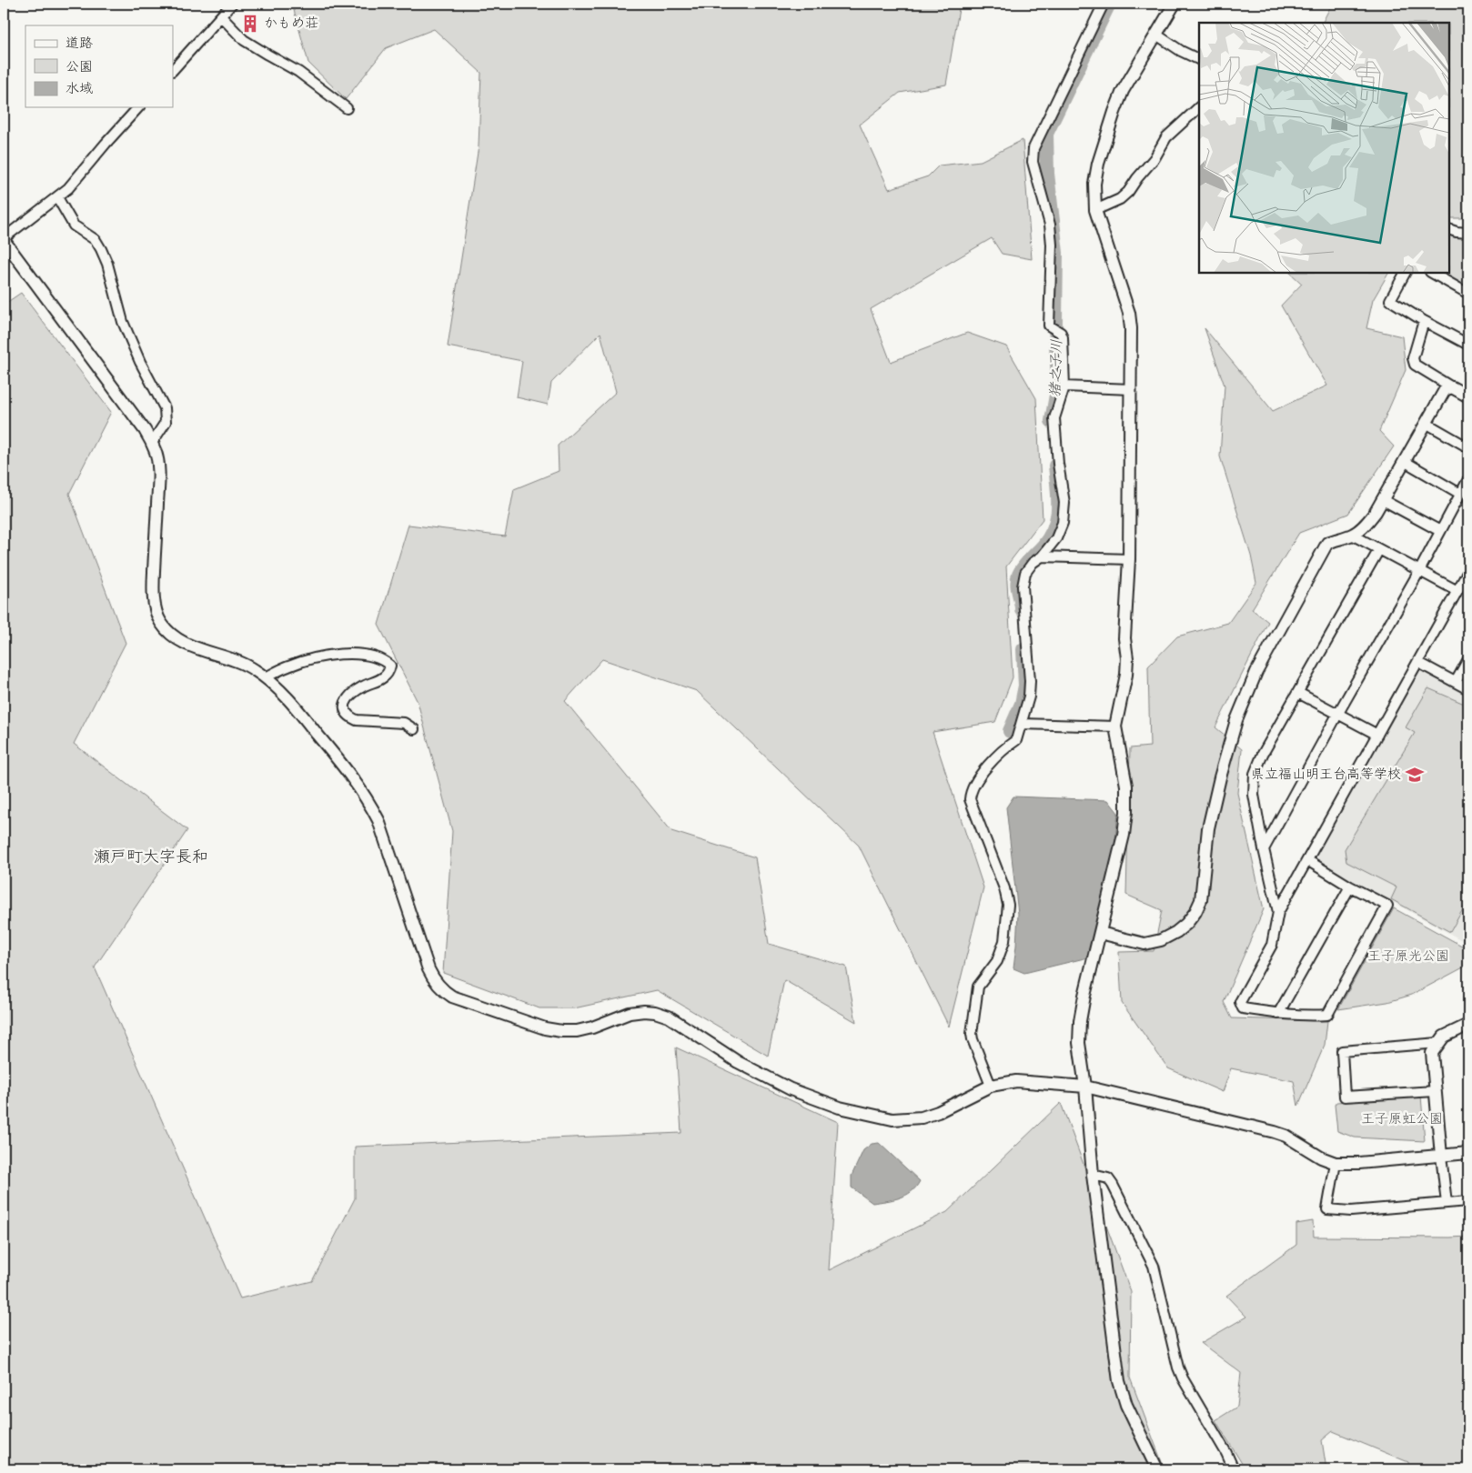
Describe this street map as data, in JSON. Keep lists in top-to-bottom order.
{
  "districts": ["瀬戸町大字長和"],
  "water": ["猪之子川"],
  "parks": ["王子原光公園", "王子原虹公園"],
  "places": {
    "building": ["かもめ荘"],
    "school or university": ["県立福山明王台高等学校"]
  },
  "legend": ["道路", "公園", "水域"]
}
